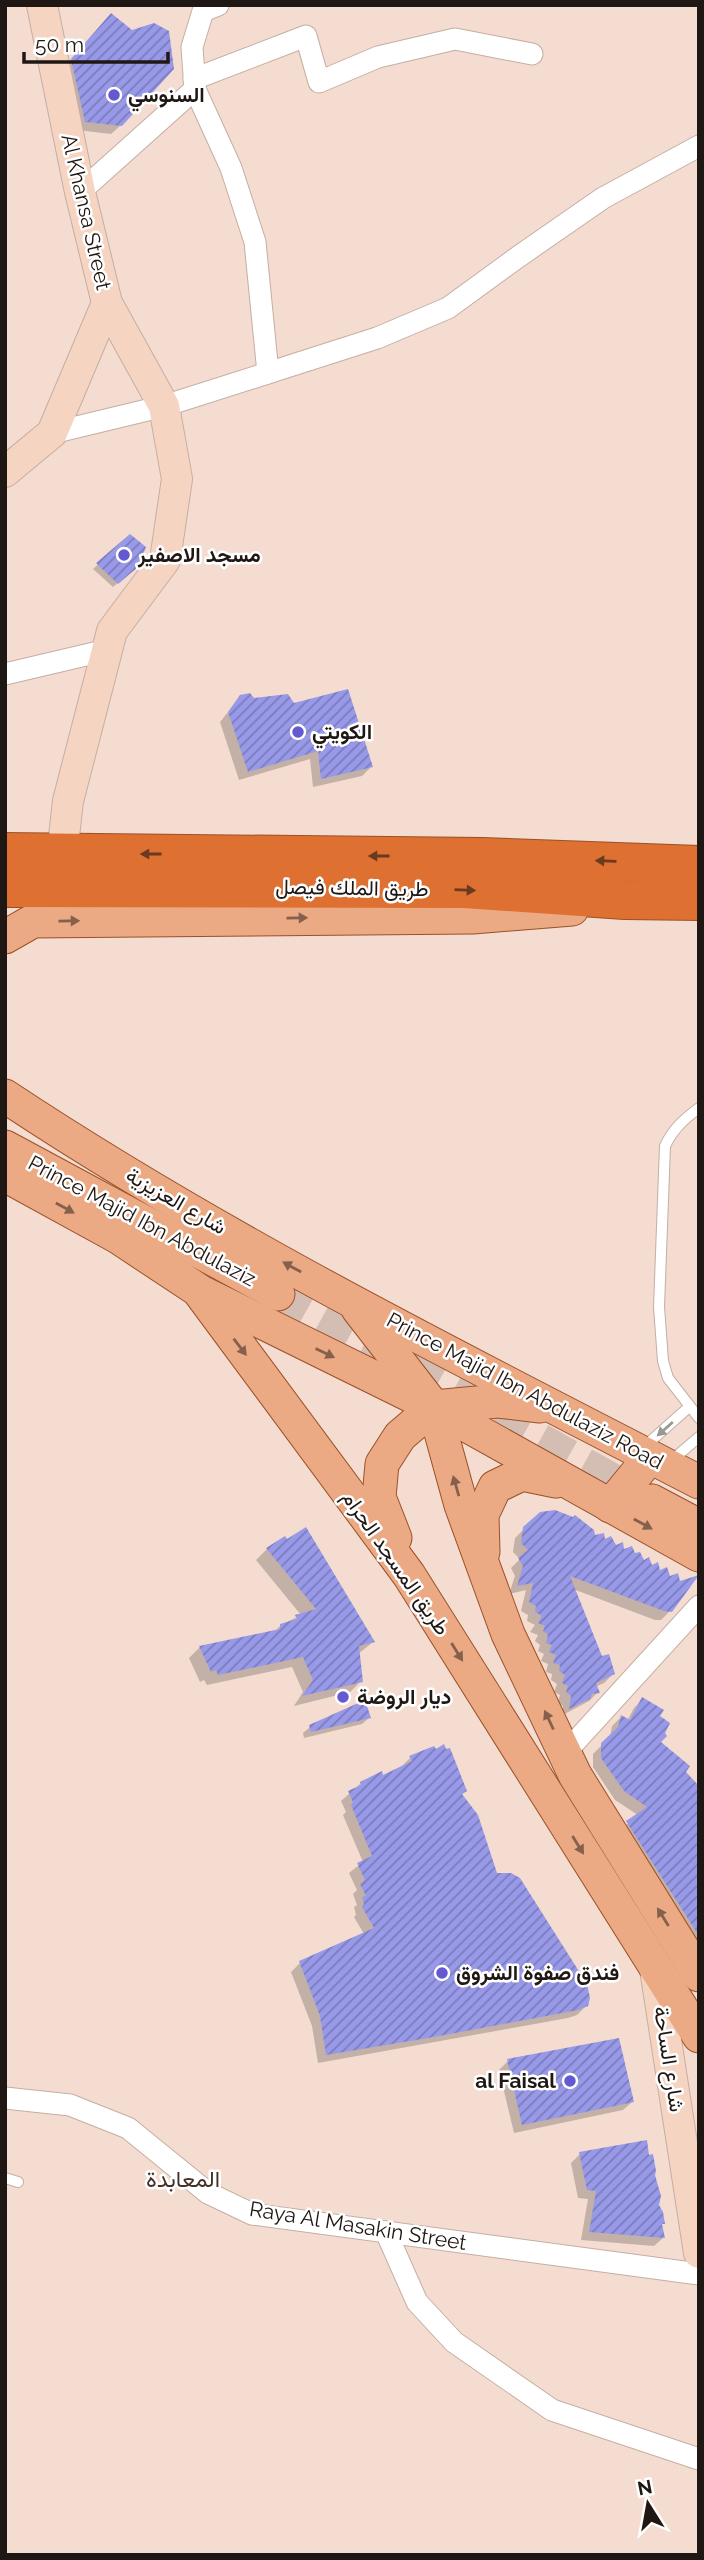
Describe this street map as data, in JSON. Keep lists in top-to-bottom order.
{
  "streets": {
    "highway": ["طريق الملك فيصل"],
    "main road": [
      "شارع العزيزية",
      "Prince Majid Ibn Abdulaziz",
      "Prince Majid Ibn Abdulaziz Road",
      "طريق المسجد الحرام"
    ],
    "street": ["Al Khansa Street", "شارع الساحة", "Raya Al Masakin Street"]
  },
  "crossings": [
    ["شارع العزيزية", "Prince Majid Ibn Abdulaziz Road"],
    ["طريق المسجد الحرام", "شارع الساحة"]
  ],
  "districts": ["المعابدة"],
  "places": [
    "السنوسي",
    "مسجد الاصفير",
    "الكويتي",
    "ديار الروضة",
    "فندق صفوة الشروق",
    "al Faisal"
  ],
  "scale_bar": "50 m",
  "north": "top"
}
